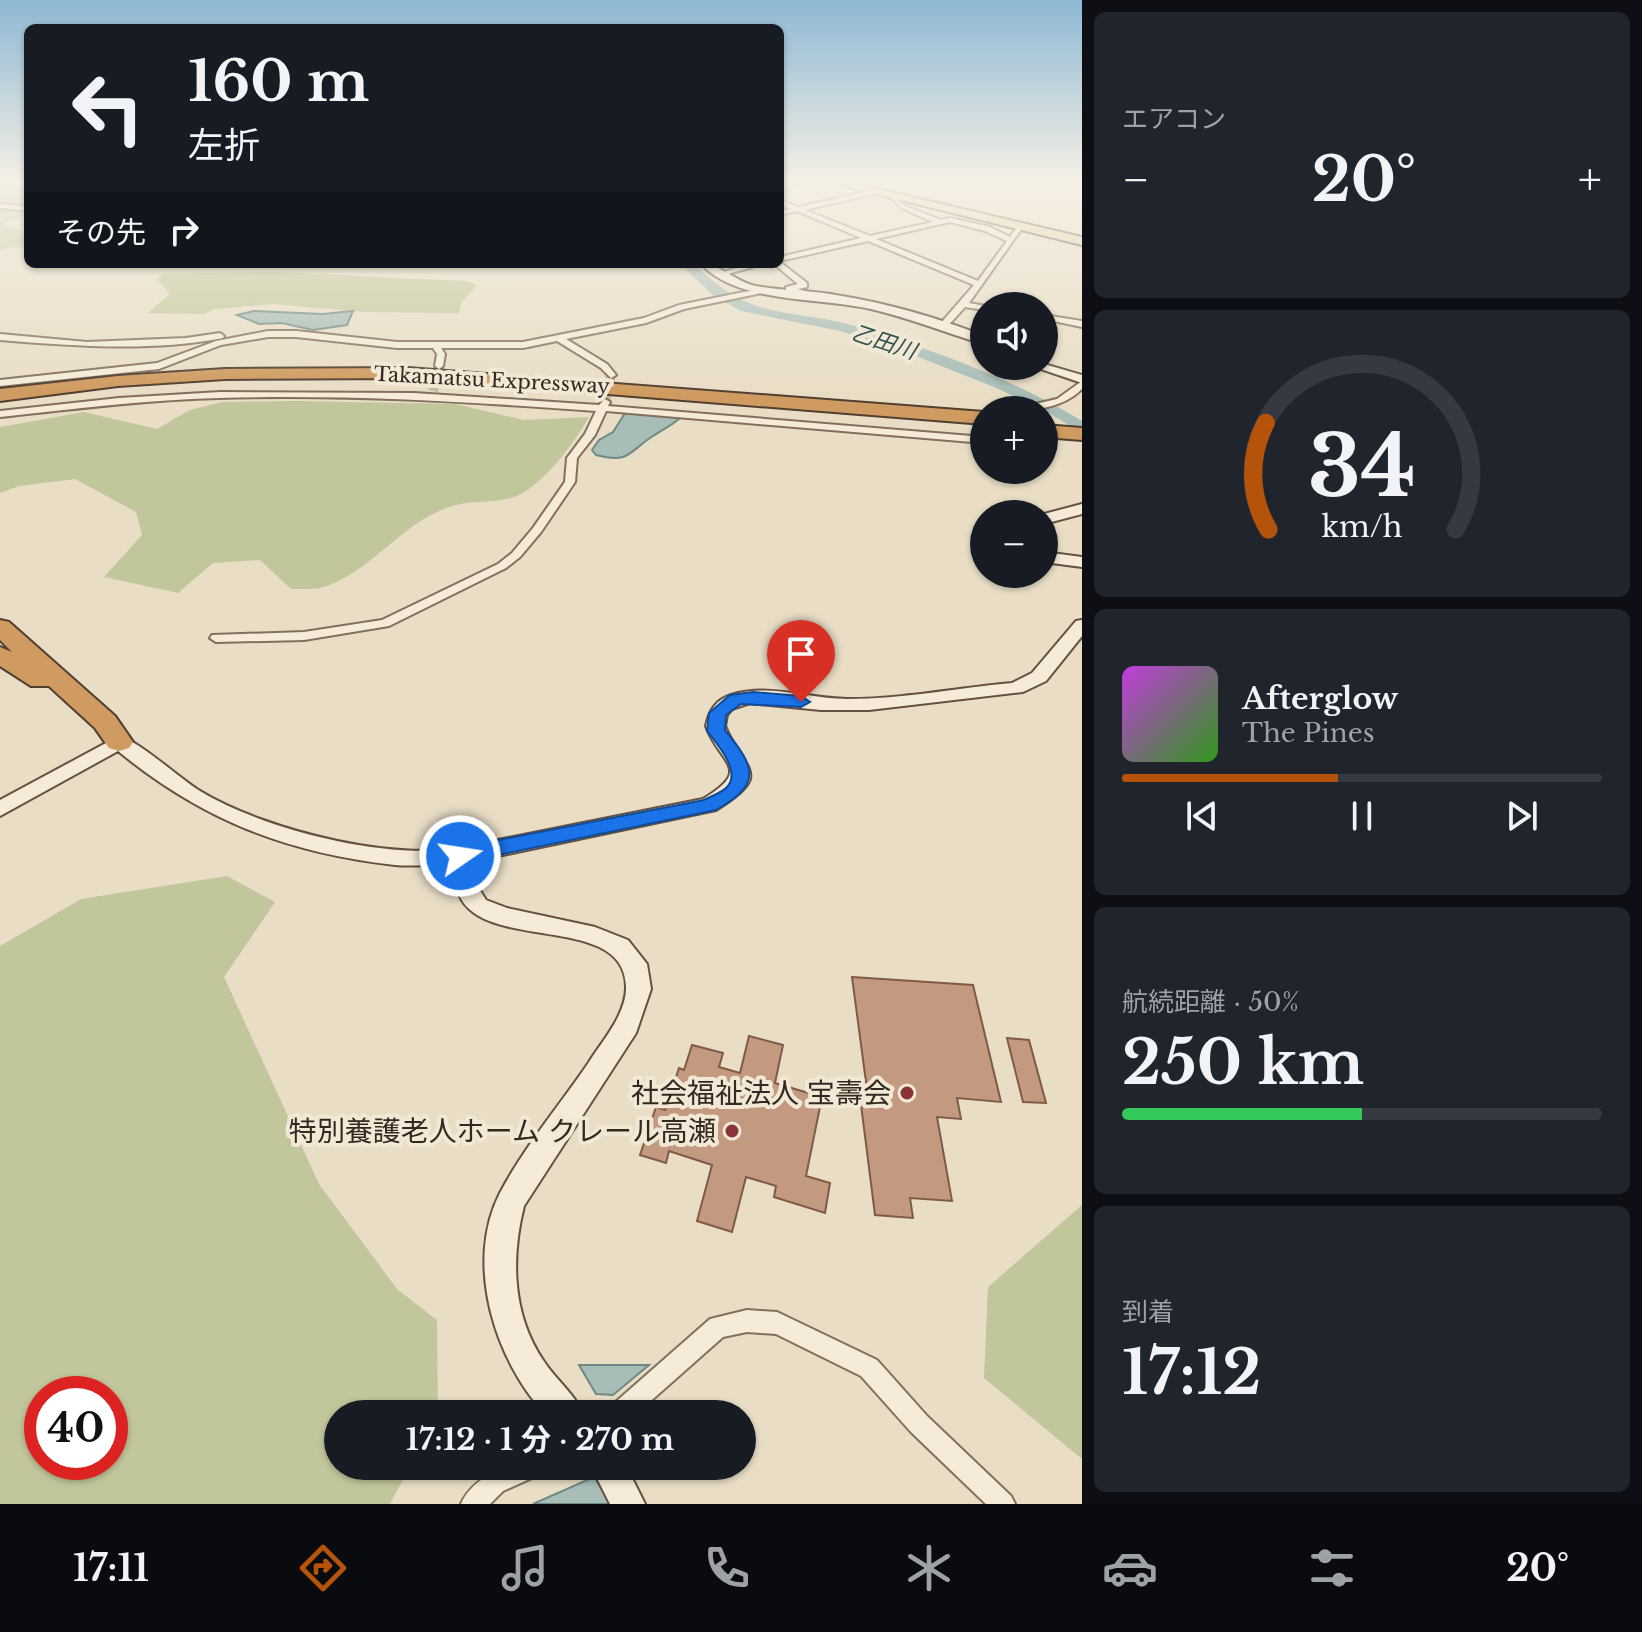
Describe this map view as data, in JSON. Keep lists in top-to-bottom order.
{
  "streets": {
    "highway": ["Takamatsu Expressway"]
  },
  "water": ["乙田川"],
  "places": ["社会福祉法人 宝壽会", "特別養護老人ホーム クレール高瀬"],
  "page": {
    "tile": [
      "エアコン",
      ["航続距離 · 50%", "250 km"],
      ["到着", "17:12"]
    ],
    "turn": ["160 m", "左折"],
    "heat": ["−", "20°", "+"],
    "then": "その先",
    "map_buttons": ["+", "−"],
    "song": ["Afterglow", "The Pines"],
    "limit": "40",
    "trip": "17:12 · 1 分 · 270 m",
    "tabs": ["17:11", "20°"],
    "gauge": ["34", "km/h"]
  }
}
